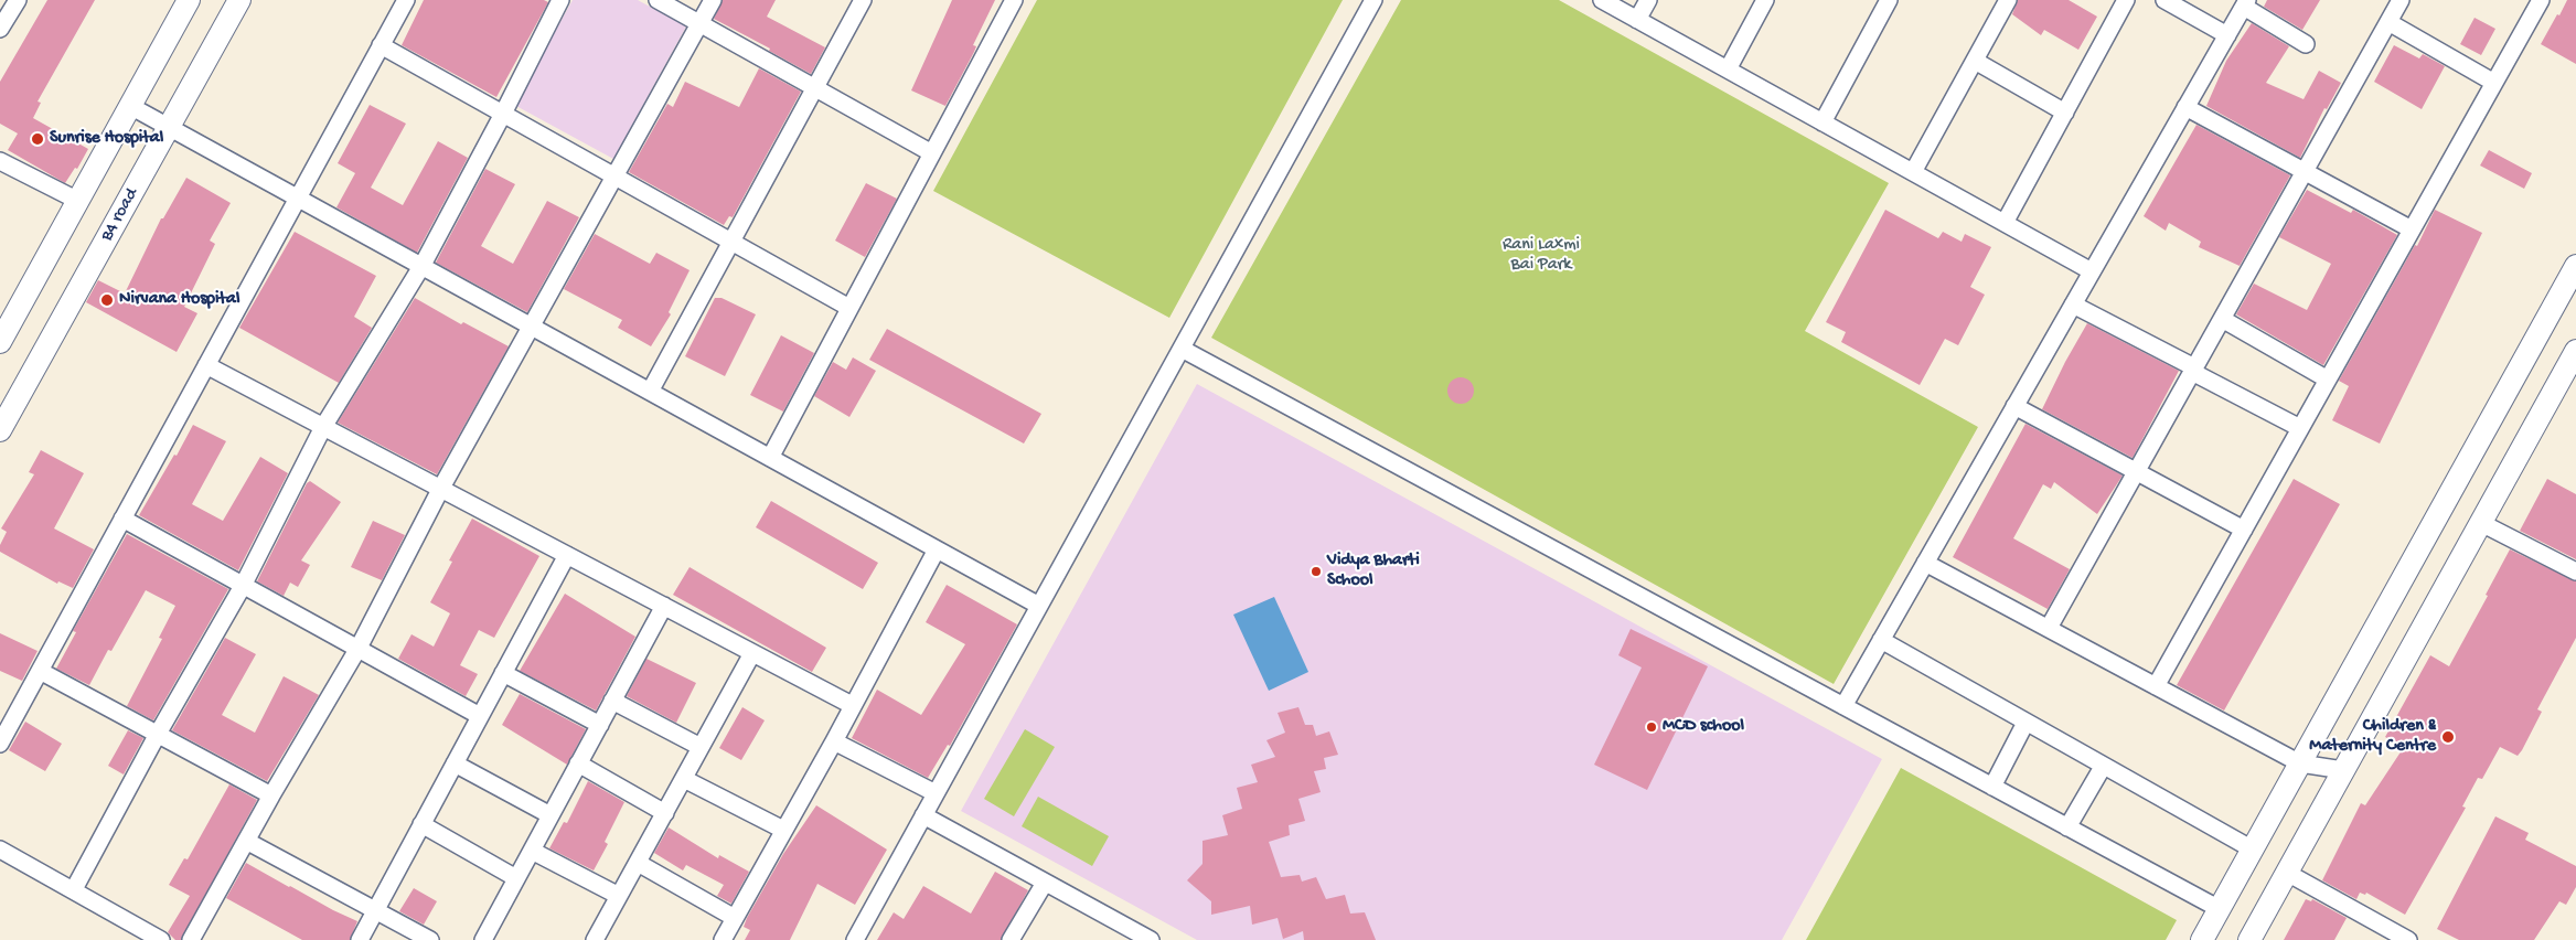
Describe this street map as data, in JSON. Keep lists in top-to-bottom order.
{
  "streets": {
    "street": ["B4 road"]
  },
  "parks": ["Rani Laxmi Bai Park"],
  "places": [
    "Sunrise Hospital",
    "Nirvana Hospital",
    "Vidya Bharti School",
    "MCD school",
    "Children & Maternity Centre"
  ]
}
